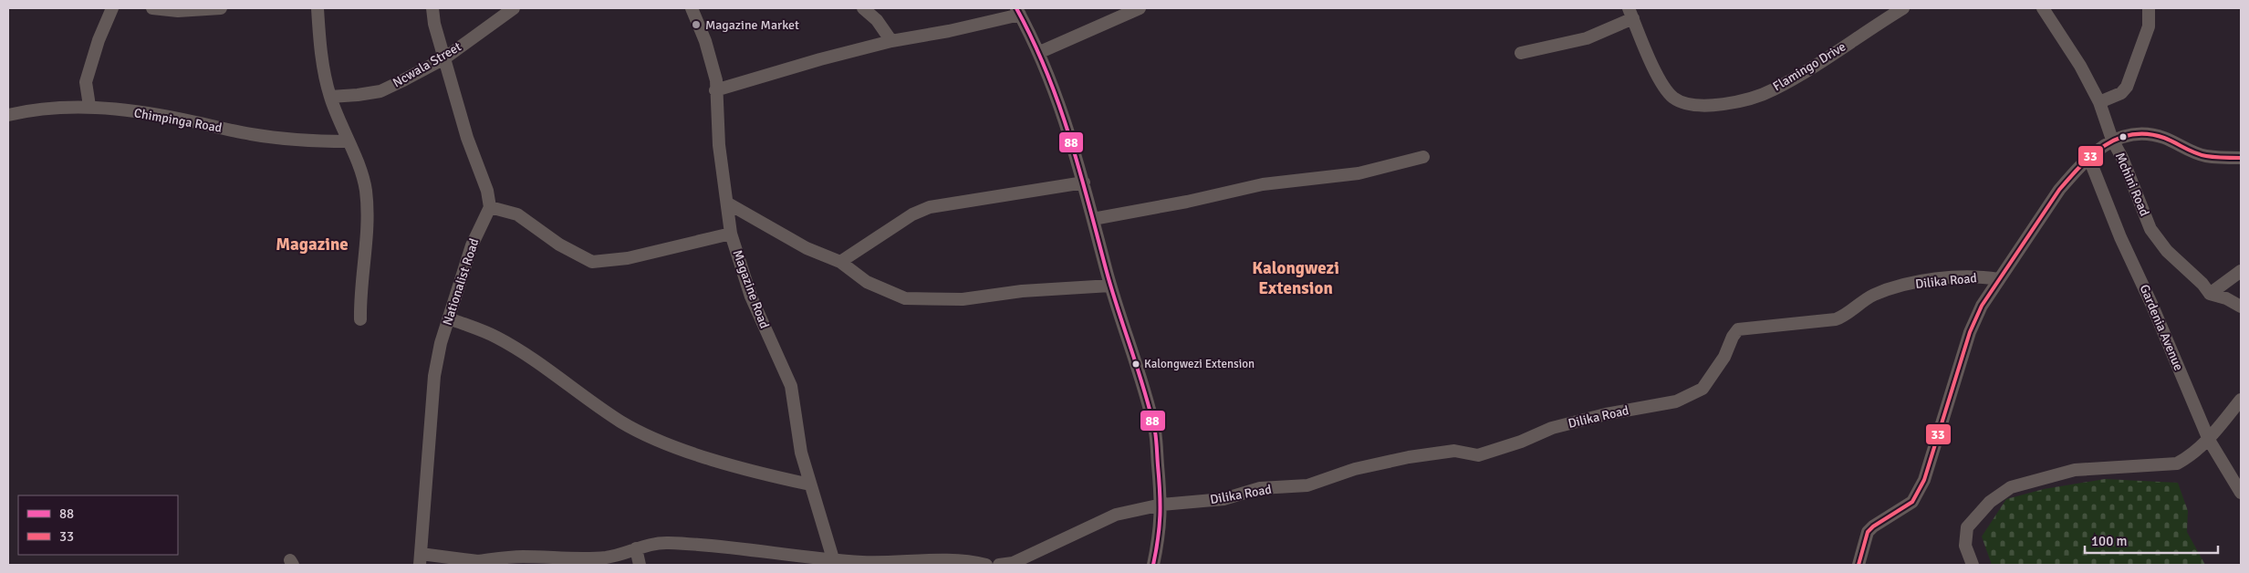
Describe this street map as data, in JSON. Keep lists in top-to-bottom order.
{
  "streets": {
    "street": [
      "Ncwala Street",
      "Flamingo Drive",
      "Chimpinga Road",
      "Mchini Road",
      "Dilika Road",
      "Nationalist Road",
      "Magazine Road",
      "Gardenia Avenue"
    ]
  },
  "districts": ["Magazine", "Kalongwezi Extension"],
  "places": ["Magazine Market", "Kalongwezi Extension"],
  "lines": ["transit line 88", "transit line 33"],
  "legend": ["88", "33"],
  "scale_bar": "100 m"
}
